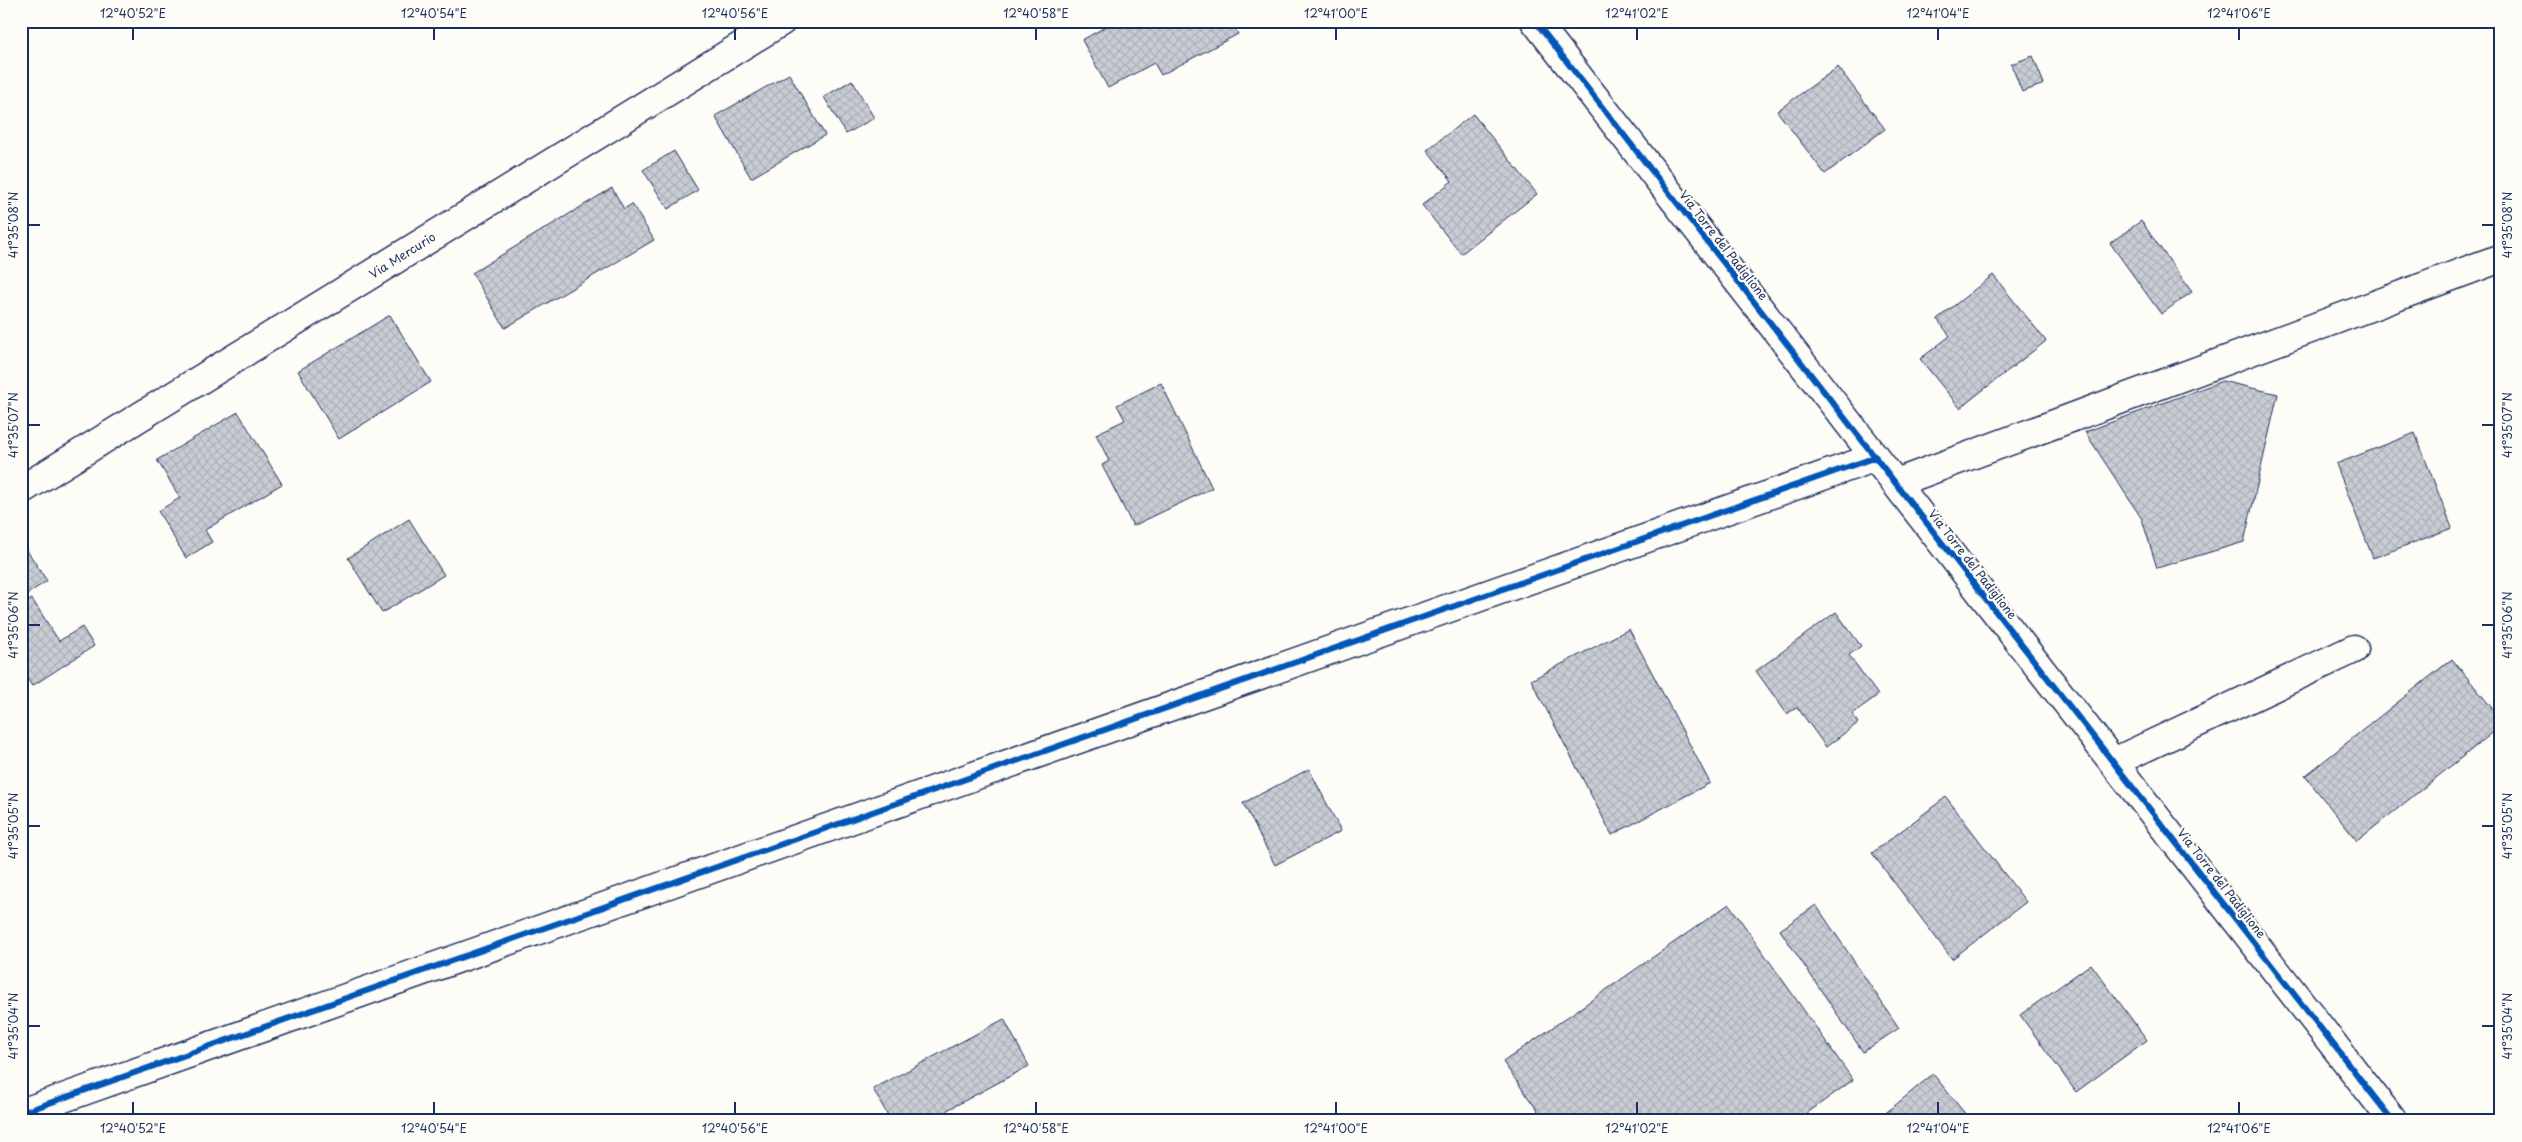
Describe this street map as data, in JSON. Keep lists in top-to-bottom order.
{
  "streets": {
    "street": ["Via Torre del Padiglione", "Via Mercurio"]
  },
  "coordinates": [
    "12°40'52\"E",
    "12°40'54\"E",
    "12°40'56\"E",
    "12°40'58\"E",
    "12°41'00\"E",
    "12°41'02\"E",
    "12°41'04\"E",
    "12°41'06\"E",
    "41°35'08\"N",
    "41°35'07\"N",
    "41°35'06\"N",
    "41°35'05\"N",
    "41°35'04\"N"
  ]
}
